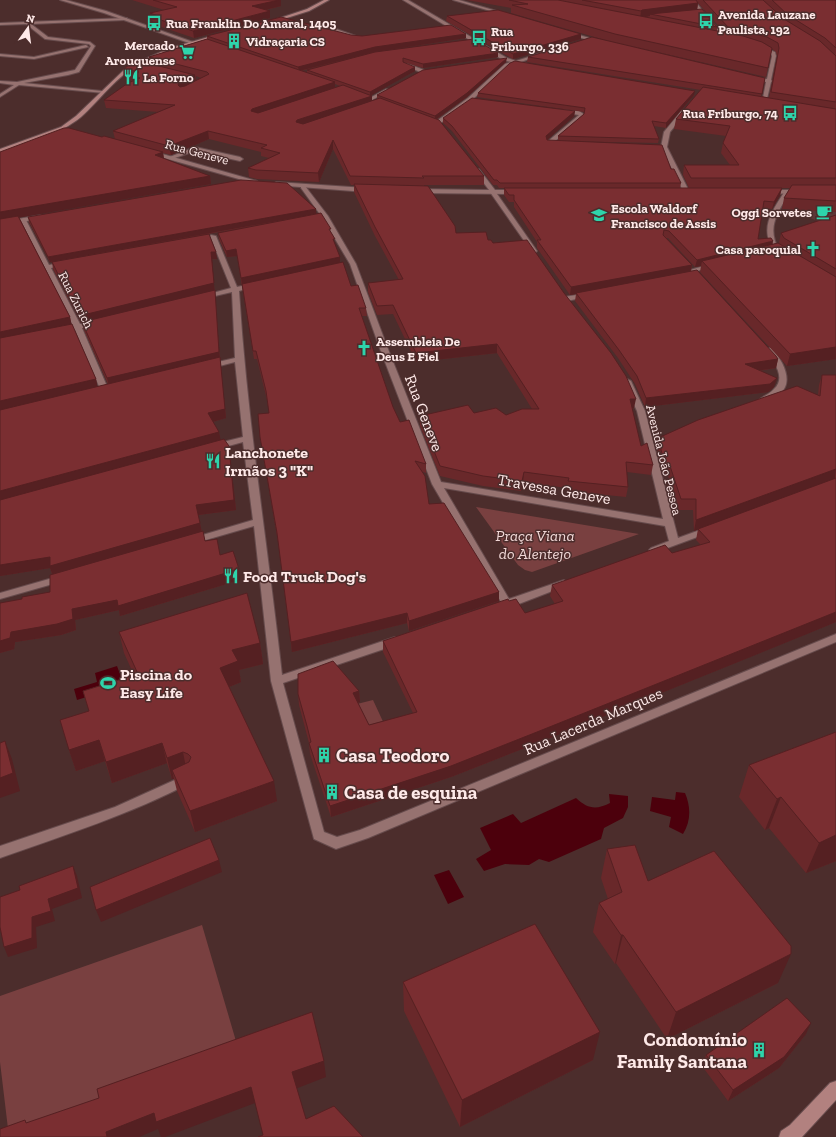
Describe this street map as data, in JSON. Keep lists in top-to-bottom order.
{
  "streets": {
    "street": [
      "Rua Geneve",
      "Rua Zurich",
      "Avenida João Pessoa",
      "Travessa Geneve",
      "Rua Lacerda Marques"
    ]
  },
  "crossings": [
    ["Rua Geneve", "Travessa Geneve"],
    ["Avenida João Pessoa", "Travessa Geneve"]
  ],
  "parks": ["Praça Viana do Alentejo"],
  "places": {
    "bus stop": [
      "Avenida Lauzane Paulista, 192",
      "Rua Franklin Do Amaral, 1405",
      "Rua Friburgo, 336",
      "Rua Friburgo, 74"
    ],
    "building": [
      "Vidraçaria CS",
      "Casa Teodoro",
      "Casa de esquina",
      "Condomínio Family Santana"
    ],
    "supermarket": ["Mercado Arouquense"],
    "restaurant": ["La Forno", "Lanchonete Irmãos 3 \"K\"", "Food Truck Dog's"],
    "cafe": ["Oggi Sorvetes"],
    "school or university": ["Escola Waldorf Francisco de Assis"],
    "church": ["Casa paroquial", "Assembleia De Deus E Fiel"],
    "sports": ["Piscina do Easy Life"]
  },
  "north": "top"
}
